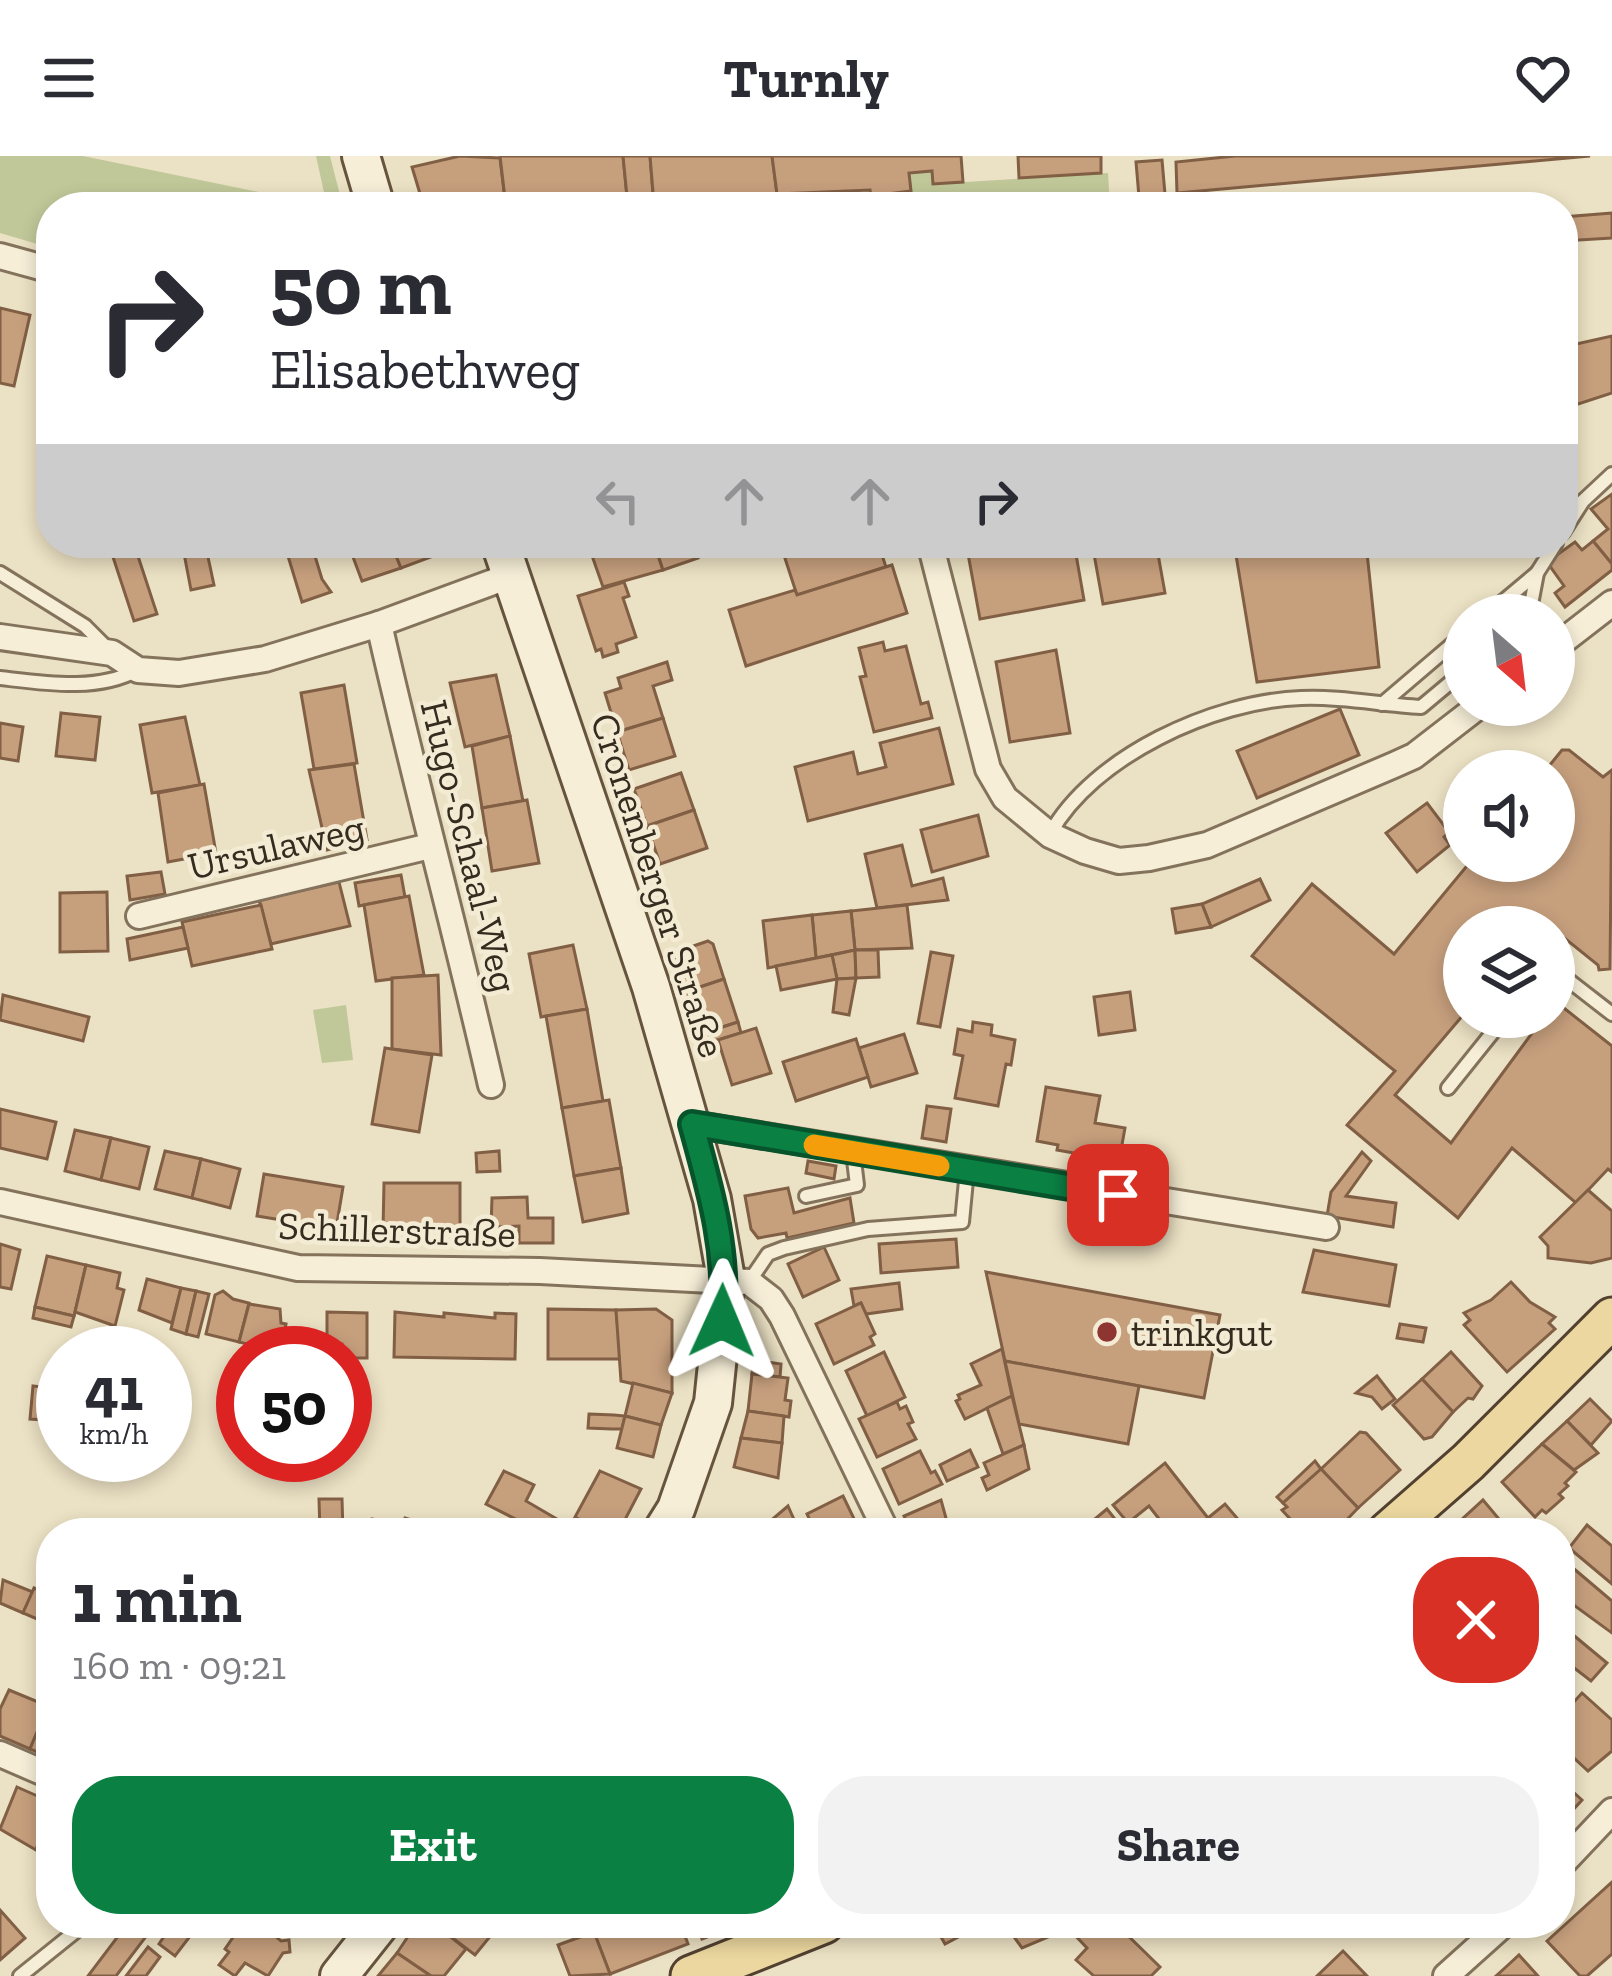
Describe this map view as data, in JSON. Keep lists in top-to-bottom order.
{
  "streets": {
    "main road": ["Cronenberger Straße"],
    "street": ["Ursulaweg", "Hugo-Schaal-Weg", "Schillerstraße"]
  },
  "crossings": [
    ["Ursulaweg", "Hugo-Schaal-Weg"],
    ["Cronenberger Straße", "Schillerstraße"]
  ],
  "places": ["trinkgut"],
  "north": "bottom right",
  "page": {
    "header": "Turnly",
    "turn": ["50 m", "Elisabethweg"],
    "speed": "41 km/h",
    "limit": "50",
    "heading": ["1 min", "160 m · 09:21"],
    "buttons": ["Exit", "Share"]
  }
}
